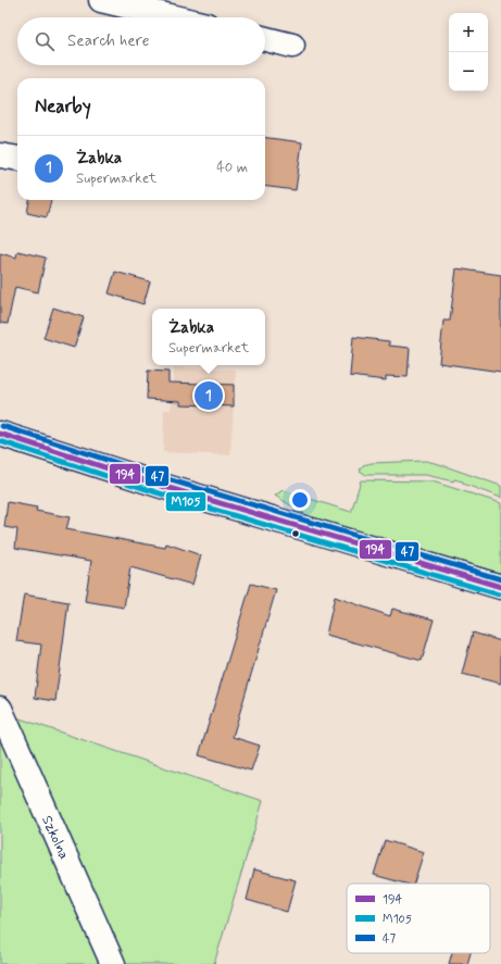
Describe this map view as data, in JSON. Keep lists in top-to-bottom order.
{
  "streets": {
    "street": ["Szkolna"]
  },
  "lines": ["transit line 47", "transit line 194", "transit line M105"],
  "legend": ["194", "M105", "47"],
  "page": {
    "map_buttons": ["+", "−"],
    "search": "Search here",
    "heading": "Nearby",
    "list": [
      {
        "mark": "1",
        "name": "Żabka",
        "note": "Supermarket",
        "value": "40 m"
      }
    ],
    "popup": ["Żabka", "Supermarket"],
    "pins": "1"
  }
}
